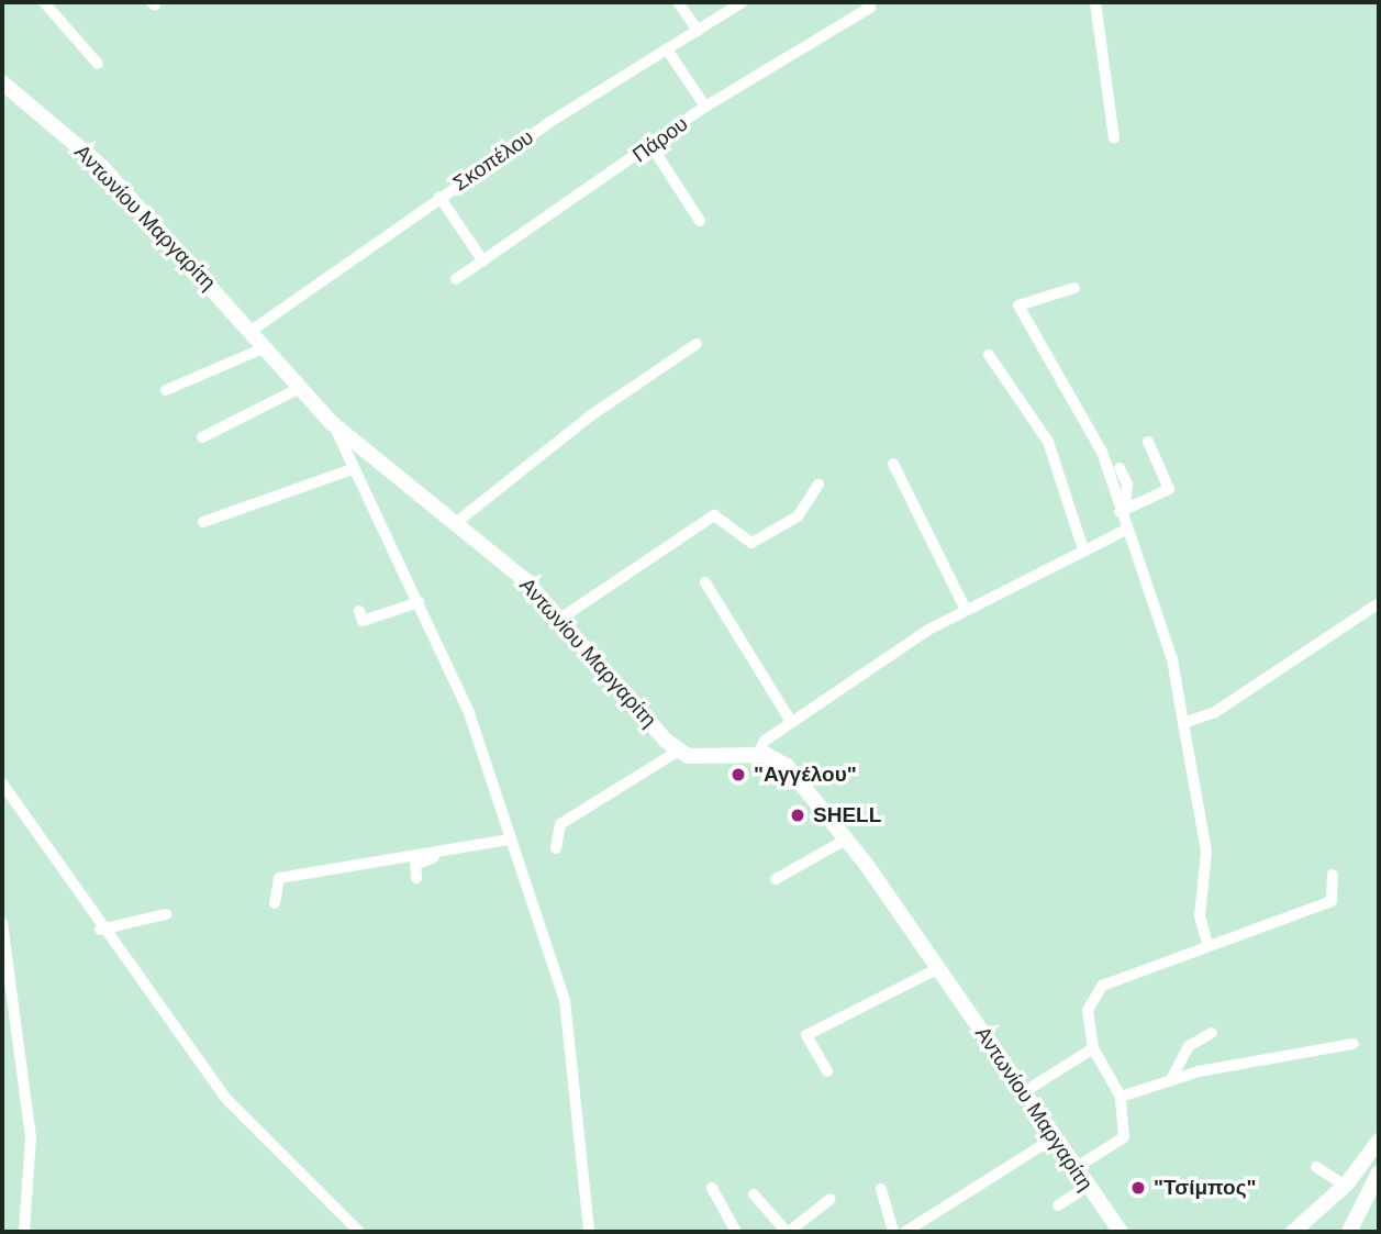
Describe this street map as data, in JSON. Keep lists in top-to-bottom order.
{
  "streets": {
    "street": ["Πάρου", "Σκοπέλου", "Αντωνίου Μαργαρίτη"]
  },
  "crossings": [
    ["Σκοπέλου", "Αντωνίου Μαργαρίτη"]
  ],
  "places": ["\"Αγγέλου\"", "SHELL", "\"Τσίμπος\""]
}
